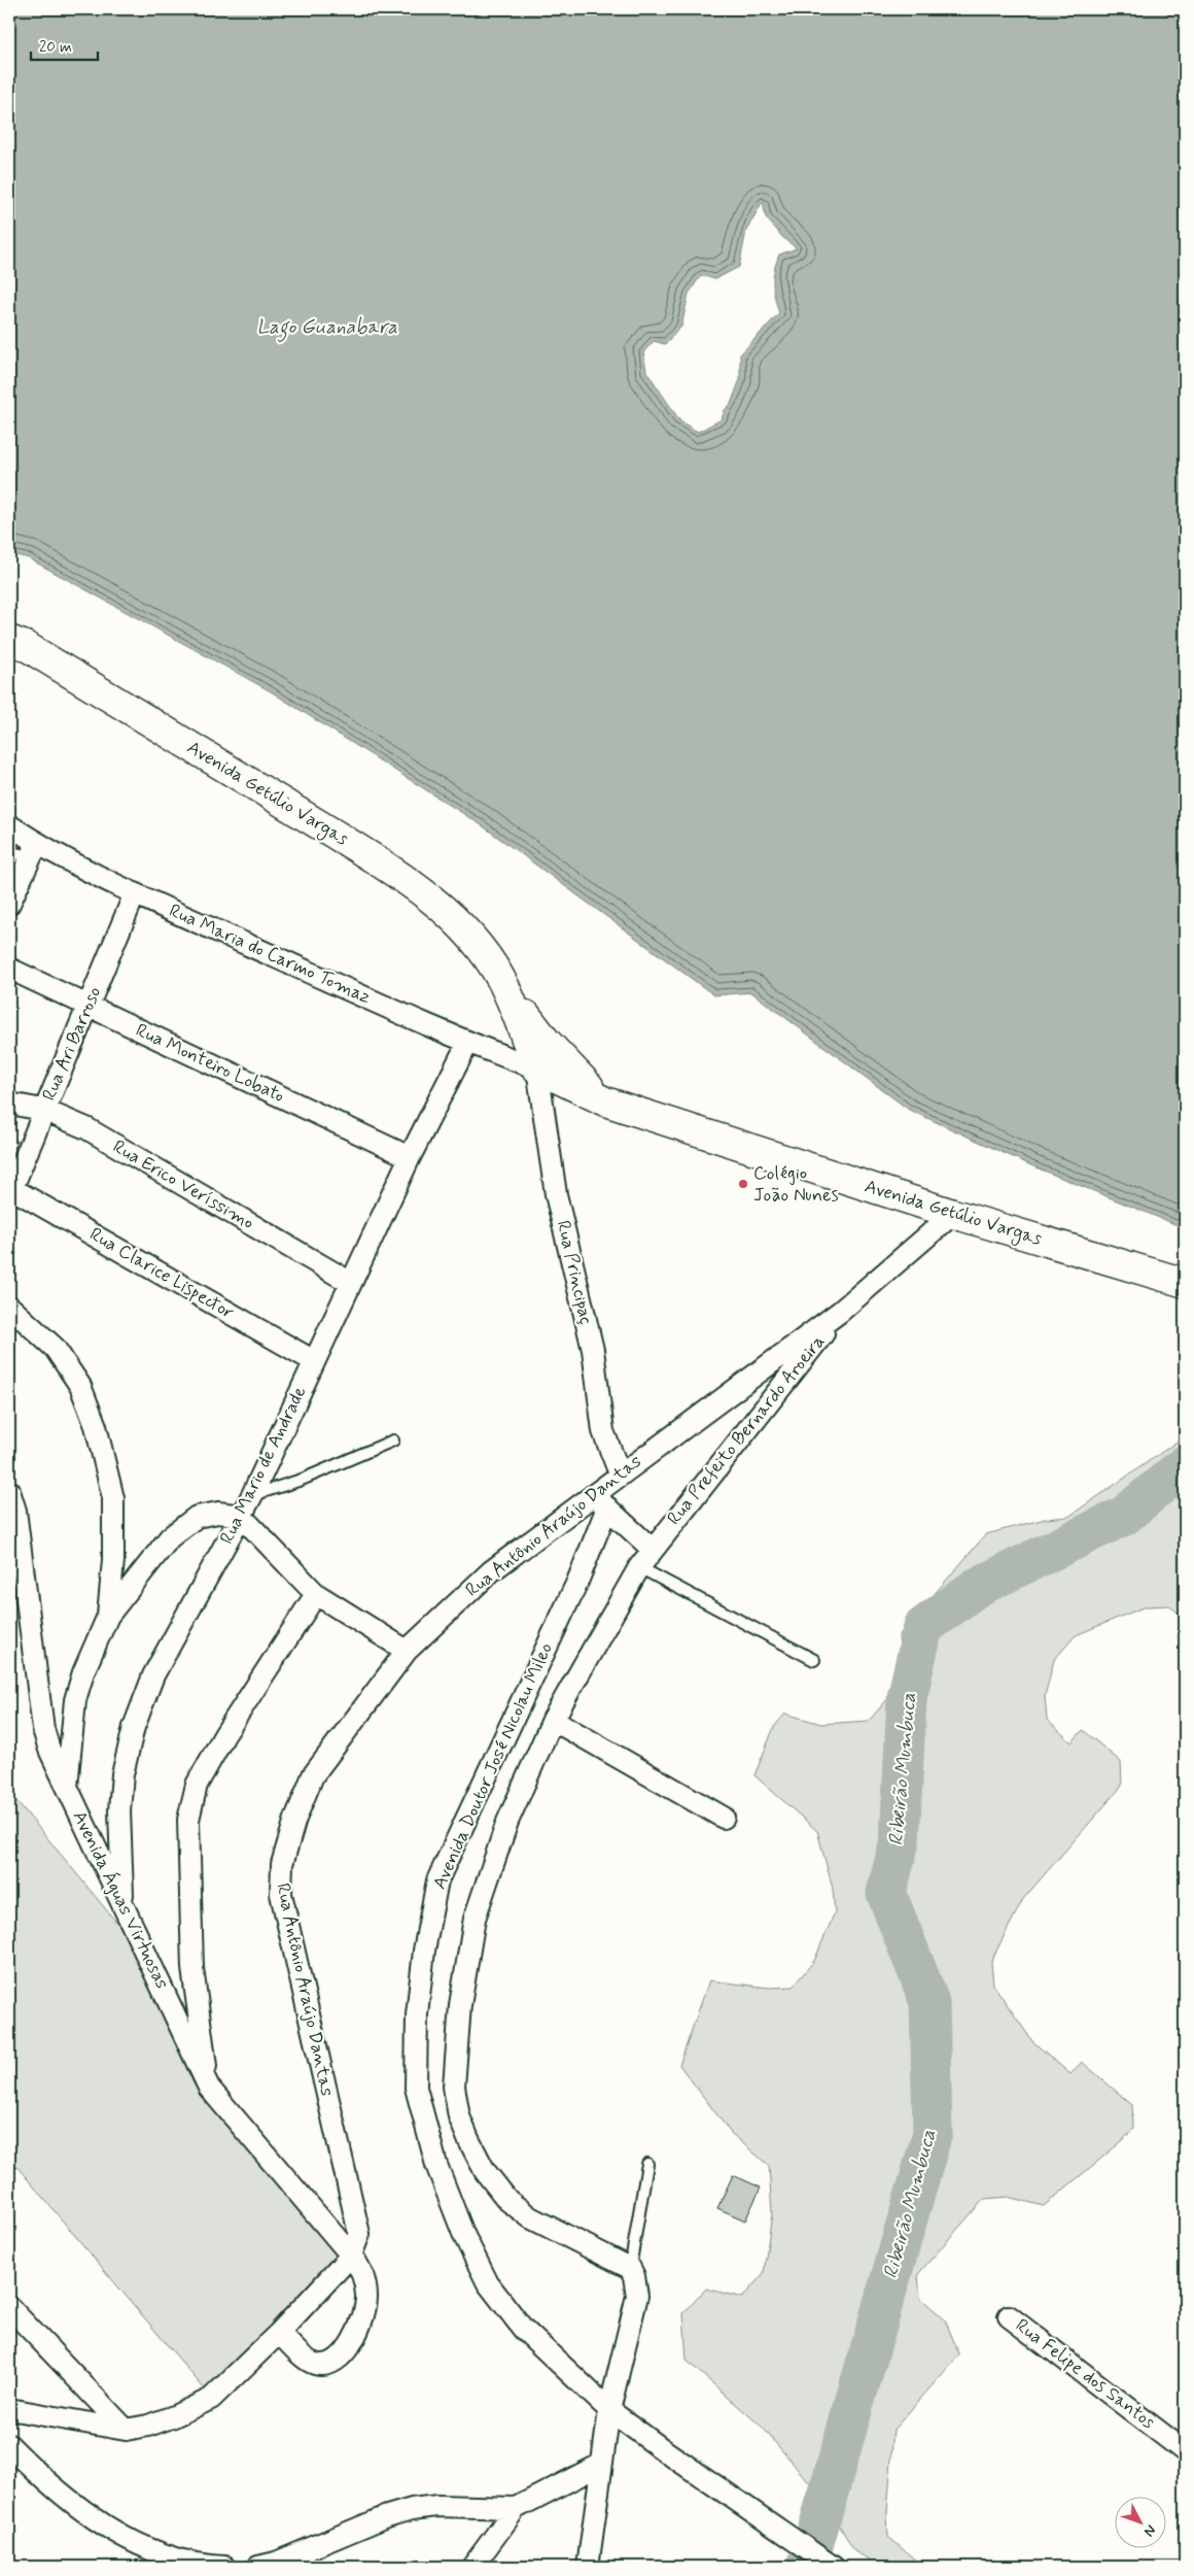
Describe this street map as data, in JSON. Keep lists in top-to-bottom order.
{
  "streets": {
    "main road": ["Avenida Getúlio Vargas"],
    "street": [
      "Rua Maria do Carmo Tomaz",
      "Rua Ari Barroso",
      "Rua Monteiro Lobato",
      "Rua Erico Veríssimo",
      "Rua Principaç",
      "Rua Clarice Lispector",
      "Rua Prefeito Bernardo Aroeira",
      "Rua Mario de Andrade",
      "Rua Antônio Araújo Dantas",
      "Avenida Doutor José Nicolau Mileo",
      "Avenida Águas Virtuosas",
      "Rua Felipe dos Santos"
    ]
  },
  "crossings": [
    ["Avenida Getúlio Vargas", "Rua Maria do Carmo Tomaz"],
    ["Avenida Getúlio Vargas", "Rua Principaç"],
    ["Avenida Getúlio Vargas", "Rua Antônio Araújo Dantas"],
    ["Rua Maria do Carmo Tomaz", "Rua Ari Barroso"],
    ["Rua Maria do Carmo Tomaz", "Rua Principaç"],
    ["Rua Maria do Carmo Tomaz", "Rua Mario de Andrade"],
    ["Rua Ari Barroso", "Rua Monteiro Lobato"],
    ["Rua Ari Barroso", "Rua Erico Veríssimo"],
    ["Rua Ari Barroso", "Rua Clarice Lispector"],
    ["Rua Monteiro Lobato", "Rua Mario de Andrade"],
    ["Rua Erico Veríssimo", "Rua Mario de Andrade"],
    ["Rua Principaç", "Rua Antônio Araújo Dantas"],
    ["Rua Clarice Lispector", "Rua Mario de Andrade"],
    ["Rua Prefeito Bernardo Aroeira", "Rua Antônio Araújo Dantas"],
    ["Rua Mario de Andrade", "Avenida Águas Virtuosas"],
    ["Rua Antônio Araújo Dantas", "Avenida Doutor José Nicolau Mileo"],
    ["Rua Antônio Araújo Dantas", "Avenida Águas Virtuosas"]
  ],
  "water": ["Lago Guanabara", "Ribeirão Mumbuca"],
  "places": ["Colégio João Nunes"],
  "scale_bar": "20 m",
  "north": "bottom right"
}
